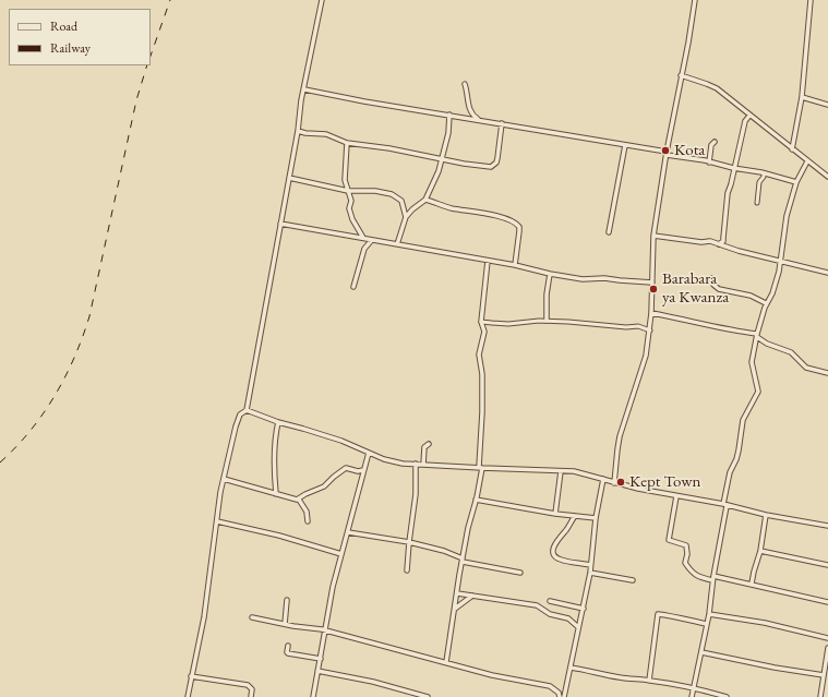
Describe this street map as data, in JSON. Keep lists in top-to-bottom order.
{
  "places": ["Kota", "Barabara ya Kwanza", "Kept Town"],
  "legend": ["Road", "Railway"]
}
